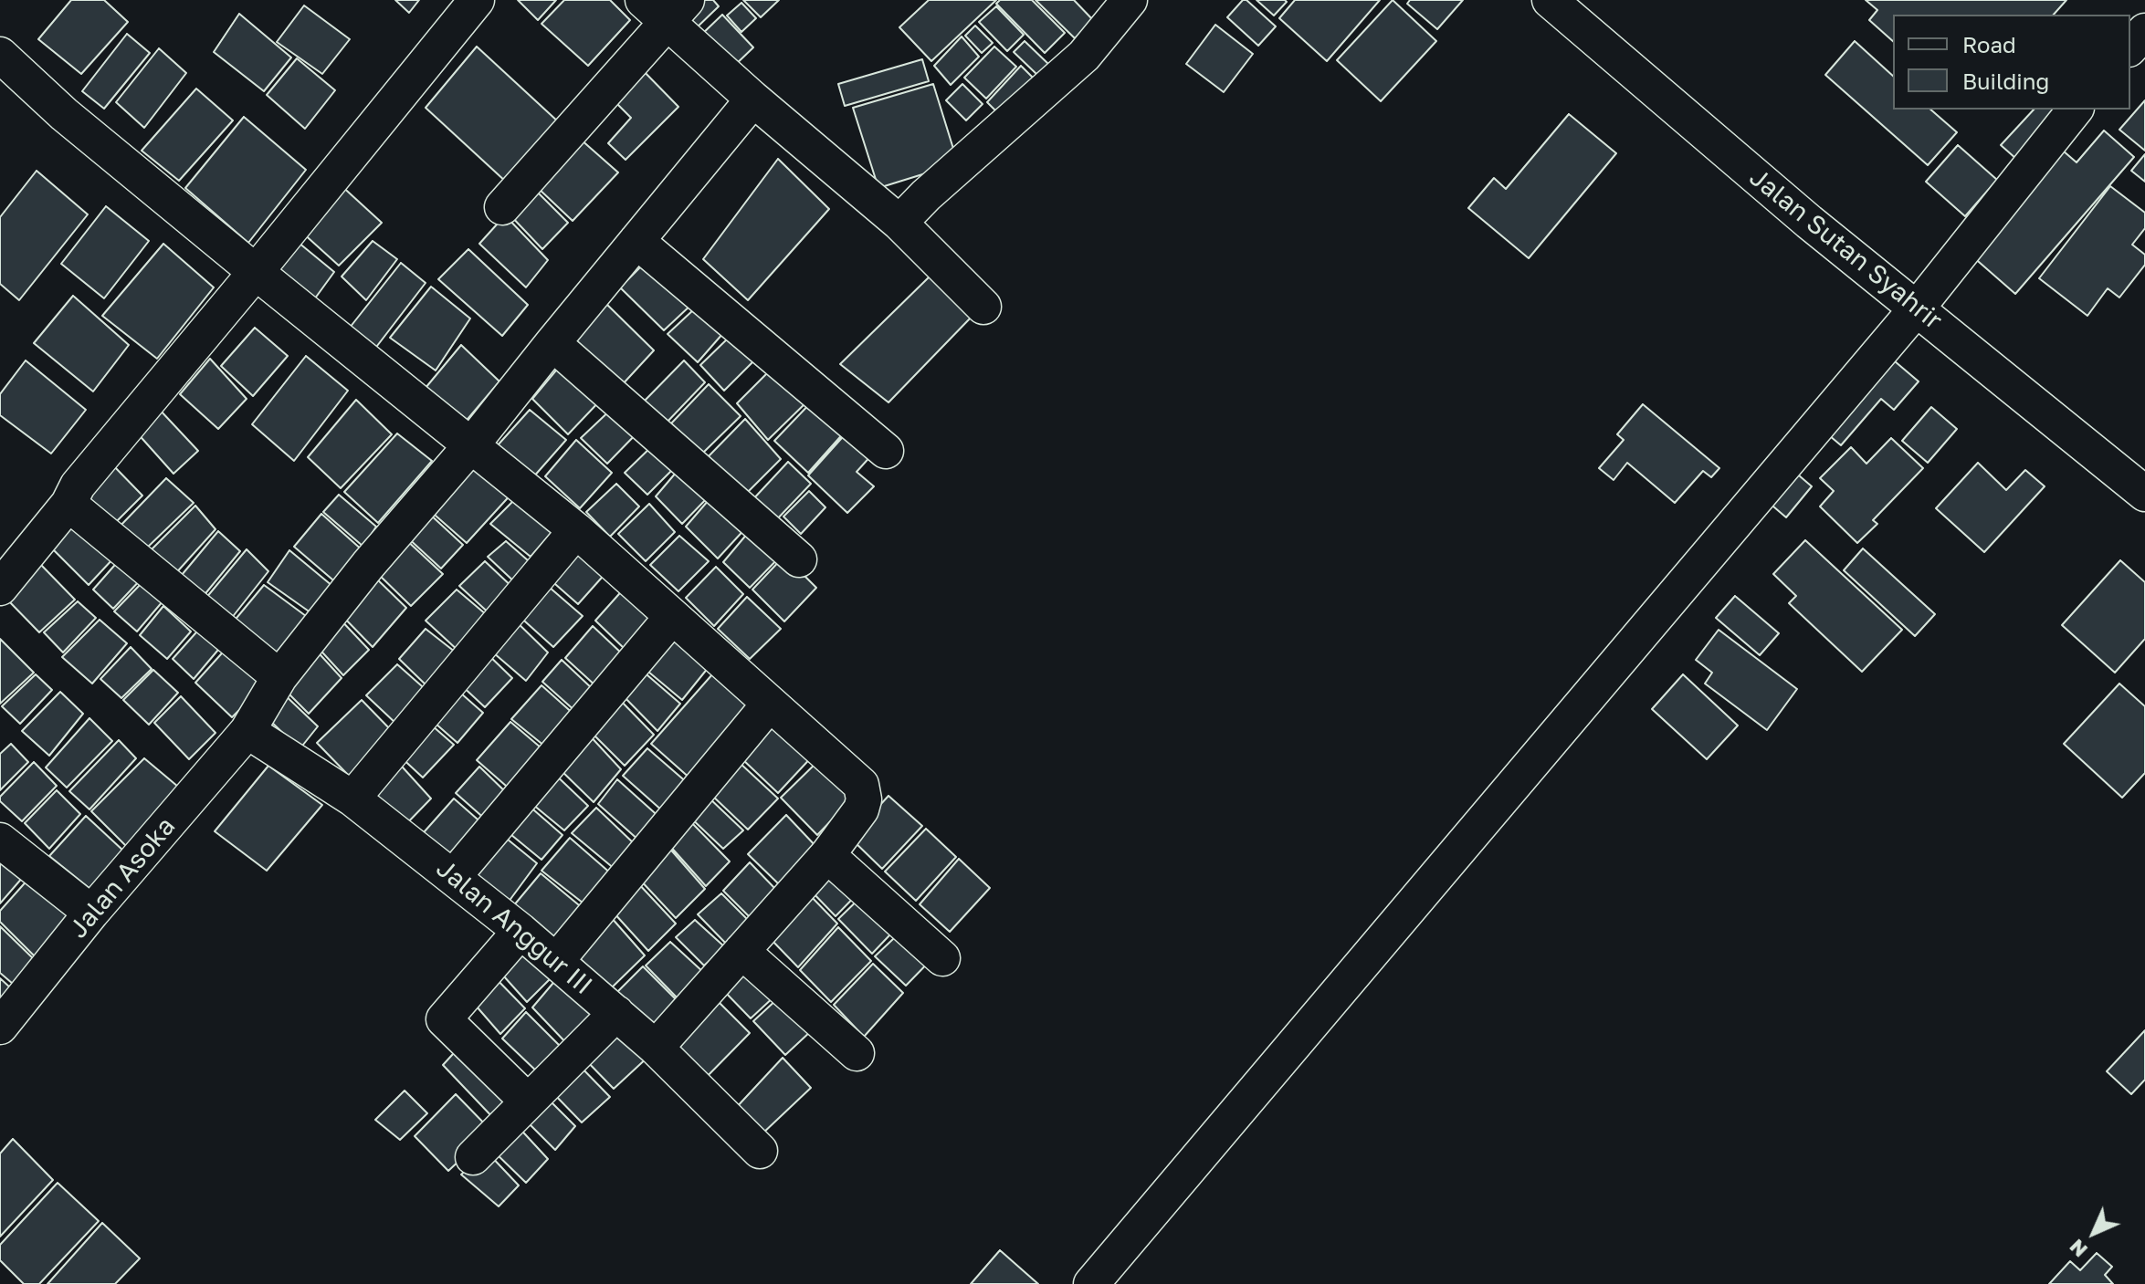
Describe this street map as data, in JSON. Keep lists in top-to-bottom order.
{
  "streets": {
    "street": ["Jalan Sutan Syahrir", "Jalan Asoka", "Jalan Anggur III"]
  },
  "crossings": [
    ["Jalan Asoka", "Jalan Anggur III"]
  ],
  "legend": ["Road", "Building"],
  "north": "bottom left"
}
